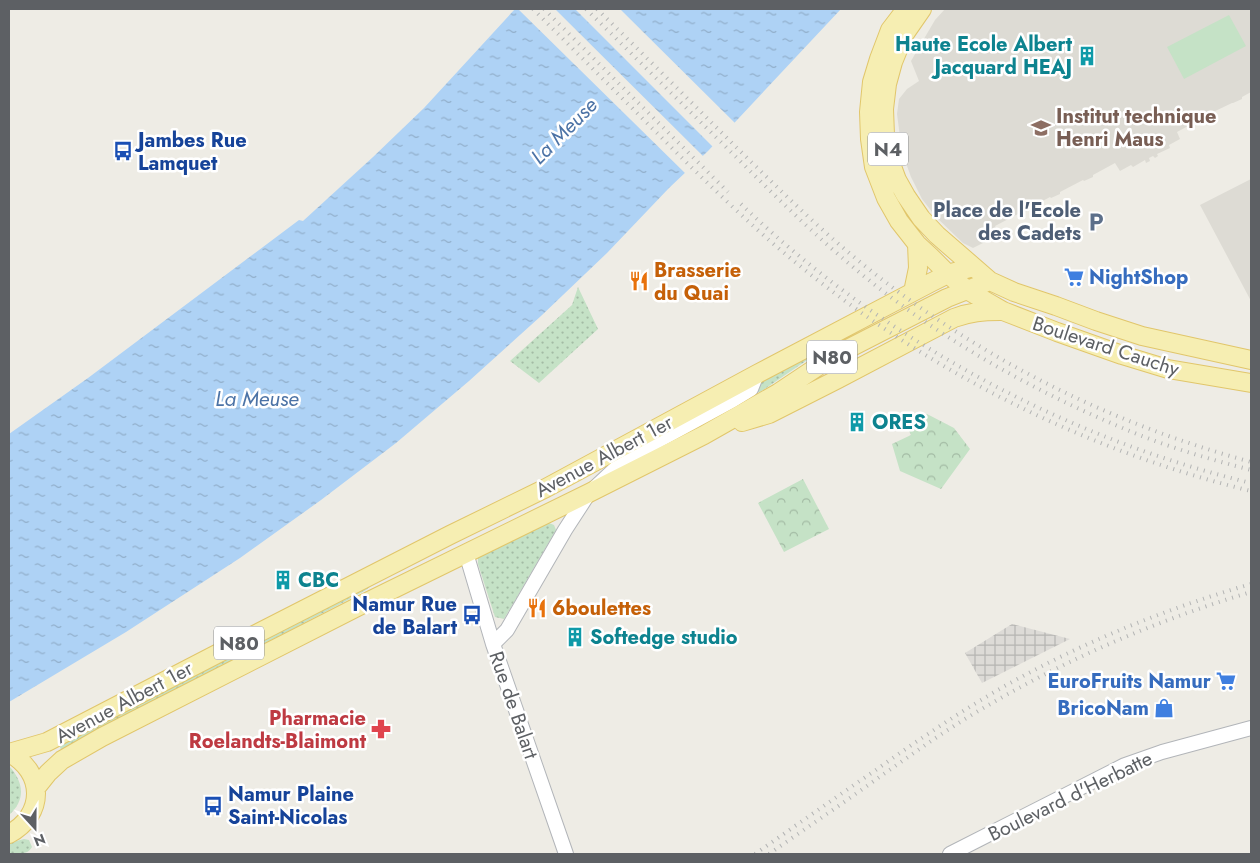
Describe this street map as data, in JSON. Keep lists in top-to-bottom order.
{
  "streets": {
    "main road": [
      "N4",
      "Boulevard Cauchy",
      "N80",
      "Avenue Albert 1er"
    ],
    "street": ["Rue de Balart", "Boulevard d'Herbatte"]
  },
  "crossings": [
    ["N4", "Boulevard Cauchy"],
    ["N4", "Avenue Albert 1er"],
    ["Boulevard Cauchy", "Avenue Albert 1er"],
    ["Avenue Albert 1er", "Rue de Balart"]
  ],
  "water": ["La Meuse"],
  "places": {
    "building": [
      "Haute Ecole Albert Jacquard HEAJ",
      "ORES",
      "CBC",
      "Softedge studio"
    ],
    "school or university": ["Institut technique Henri Maus"],
    "bus stop": ["Jambes Rue Lamquet", "Namur Rue de Balart", "Namur Plaine Saint-Nicolas"],
    "parking": ["Place de l'Ecole des Cadets"],
    "supermarket": ["NightShop", "EuroFruits Namur"],
    "restaurant": ["Brasserie du Quai", "6boulettes"],
    "shop": ["BricoNam"],
    "pharmacy": ["Pharmacie Roelandts-Blaimont"]
  },
  "north": "bottom"
}
